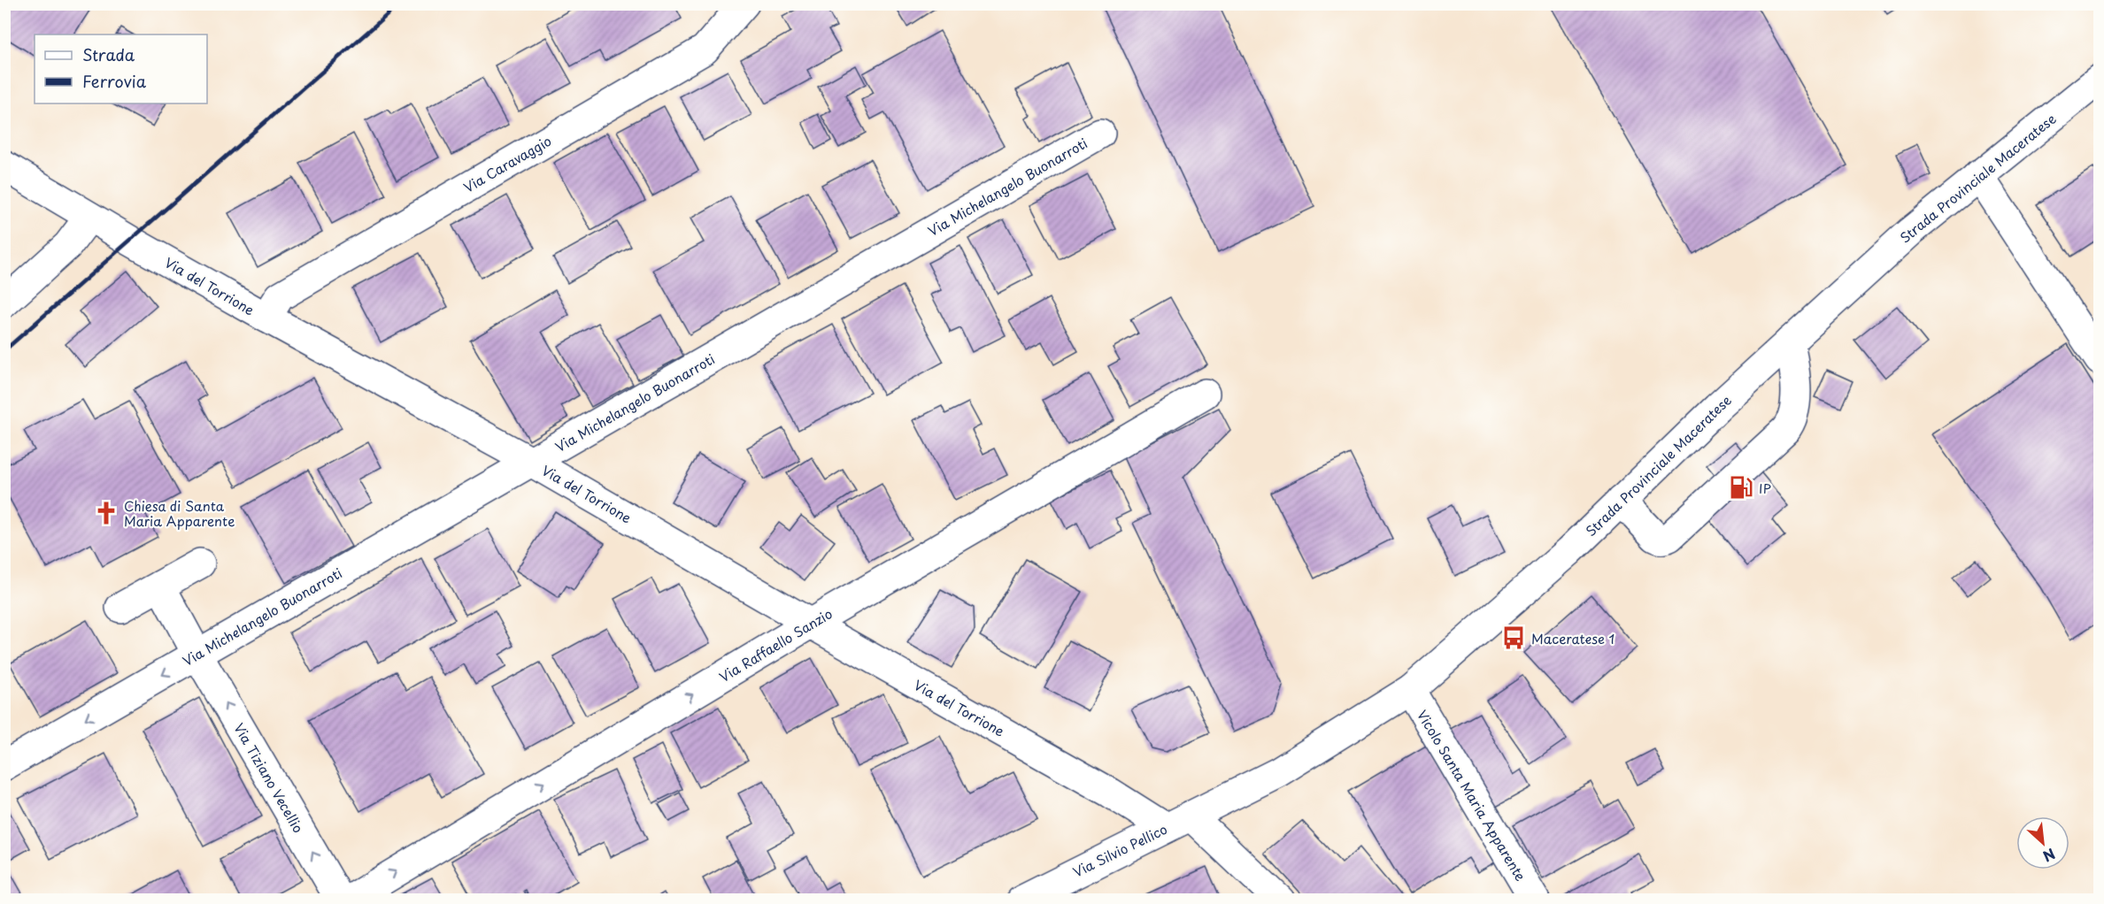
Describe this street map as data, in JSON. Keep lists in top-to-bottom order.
{
  "streets": {
    "street": [
      "Via Caravaggio",
      "Strada Provinciale Maceratese",
      "Via Michelangelo Buonarroti",
      "Via del Torrione",
      "Via Raffaello Sanzio",
      "Via Tiziano Vecellio",
      "Vicolo Santa Maria Apparente",
      "Via Silvio Pellico"
    ]
  },
  "crossings": [
    ["Via Caravaggio", "Via del Torrione"],
    ["Strada Provinciale Maceratese", "Via del Torrione"],
    ["Strada Provinciale Maceratese", "Vicolo Santa Maria Apparente"],
    ["Strada Provinciale Maceratese", "Via Silvio Pellico"],
    ["Via Michelangelo Buonarroti", "Via del Torrione"],
    ["Via Michelangelo Buonarroti", "Via Tiziano Vecellio"],
    ["Via del Torrione", "Via Raffaello Sanzio"],
    ["Via del Torrione", "Via Silvio Pellico"]
  ],
  "one_way": ["Via Raffaello Sanzio", "Via Tiziano Vecellio"],
  "places": {
    "fuel station": ["IP"],
    "church": ["Chiesa di Santa Maria Apparente"],
    "bus stop": ["Maceratese 1"]
  },
  "legend": ["Strada", "Ferrovia"],
  "north": "bottom right"
}
